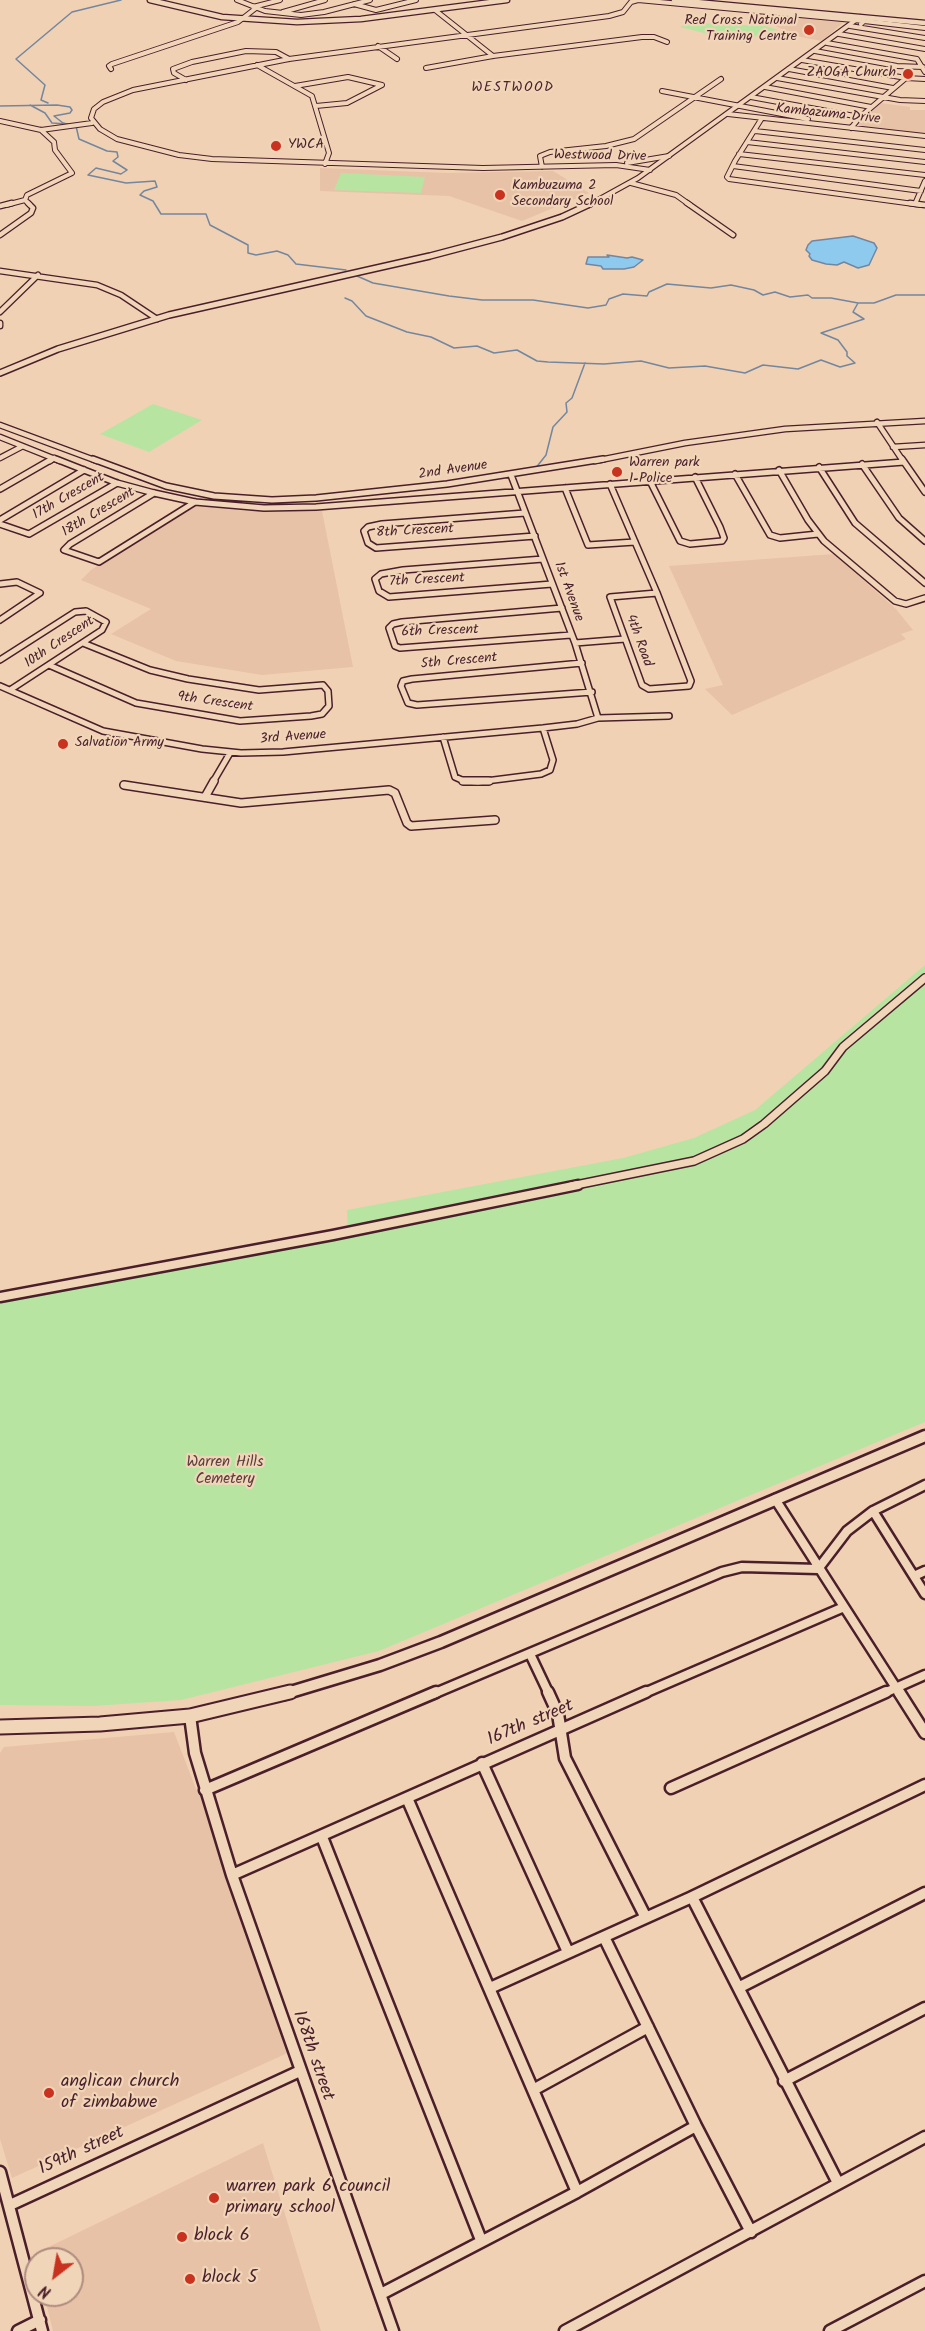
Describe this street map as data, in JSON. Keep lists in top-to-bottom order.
{
  "streets": {
    "street": [
      "Kambazuma Drive",
      "Westwood Drive",
      "2nd Avenue",
      "17th Crescent",
      "18th Crescent",
      "8th Crescent",
      "7th Crescent",
      "1st Avenue",
      "6th Crescent",
      "4th Road",
      "10th Crescent",
      "5th Crescent",
      "9th Crescent",
      "3rd Avenue",
      "167th street",
      "168th street",
      "159th street"
    ]
  },
  "crossings": [
    ["Kambazuma Drive", "Westwood Drive"],
    ["2nd Avenue", "1st Avenue"],
    ["8th Crescent", "1st Avenue"],
    ["7th Crescent", "1st Avenue"],
    ["1st Avenue", "6th Crescent"],
    ["1st Avenue", "5th Crescent"],
    ["1st Avenue", "3rd Avenue"],
    ["10th Crescent", "9th Crescent"],
    ["10th Crescent", "3rd Avenue"],
    ["167th street", "168th street"],
    ["168th street", "159th street"]
  ],
  "districts": ["WESTWOOD"],
  "parks": ["Warren Hills Cemetery"],
  "places": [
    "Red Cross National Training Centre",
    "ZAOGA Church",
    "YWCA",
    "Kambuzuma 2 Secondary School",
    "Warren park 1 Police",
    "Salvation Army",
    "anglican church of zimbabwe",
    "warren park 6 council primary school",
    "block 6",
    "block 5"
  ],
  "north": "bottom left"
}
